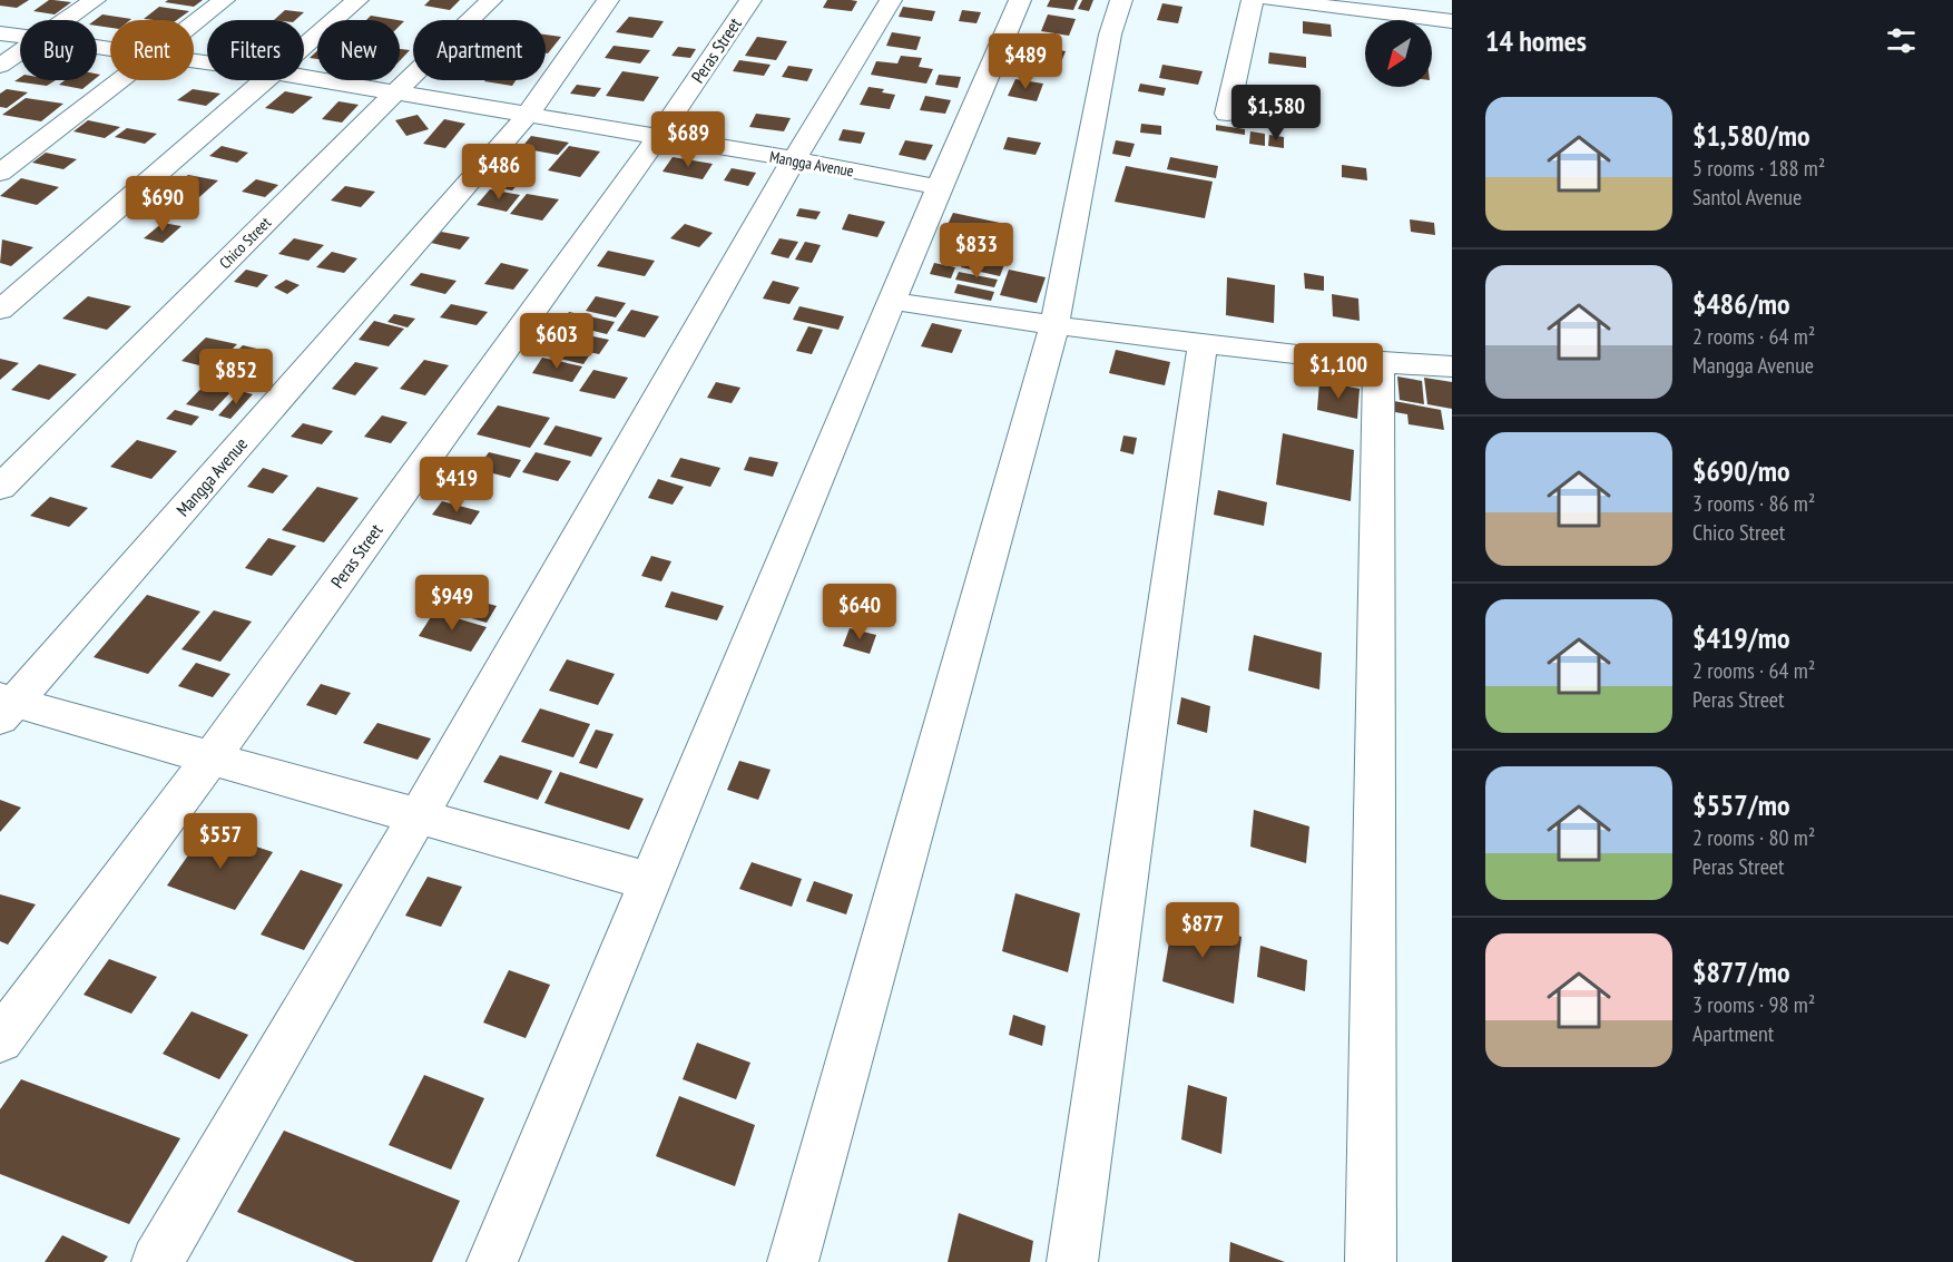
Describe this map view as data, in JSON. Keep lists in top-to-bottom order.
{
  "streets": {
    "street": ["Peras Street", "Mangga Avenue", "Chico Street"]
  },
  "crossings": [
    ["Peras Street", "Mangga Avenue"],
    ["Mangga Avenue", "Chico Street"]
  ],
  "north": "bottom left",
  "page": {
    "heading": "14 homes",
    "chip": [
      "Buy",
      "Rent",
      "Filters",
      "New",
      "Apartment"
    ],
    "price": [
      "$489",
      "$1,580",
      "$689",
      "$486",
      "$690",
      "$833",
      "$603",
      "$1,100",
      "$852",
      "$419",
      "$949",
      "$640",
      "$557",
      "$877"
    ],
    "list": [
      {
        "name": "$1,580/mo",
        "note": "5 rooms · 188 m² · Santol Avenue"
      },
      {
        "name": "$486/mo",
        "note": "2 rooms · 64 m² · Mangga Avenue"
      },
      {
        "name": "$690/mo",
        "note": "3 rooms · 86 m² · Chico Street"
      },
      {
        "name": "$419/mo",
        "note": "2 rooms · 64 m² · Peras Street"
      },
      {
        "name": "$557/mo",
        "note": "2 rooms · 80 m² · Peras Street"
      },
      {
        "name": "$877/mo",
        "note": "3 rooms · 98 m² · Apartment"
      }
    ]
  }
}
